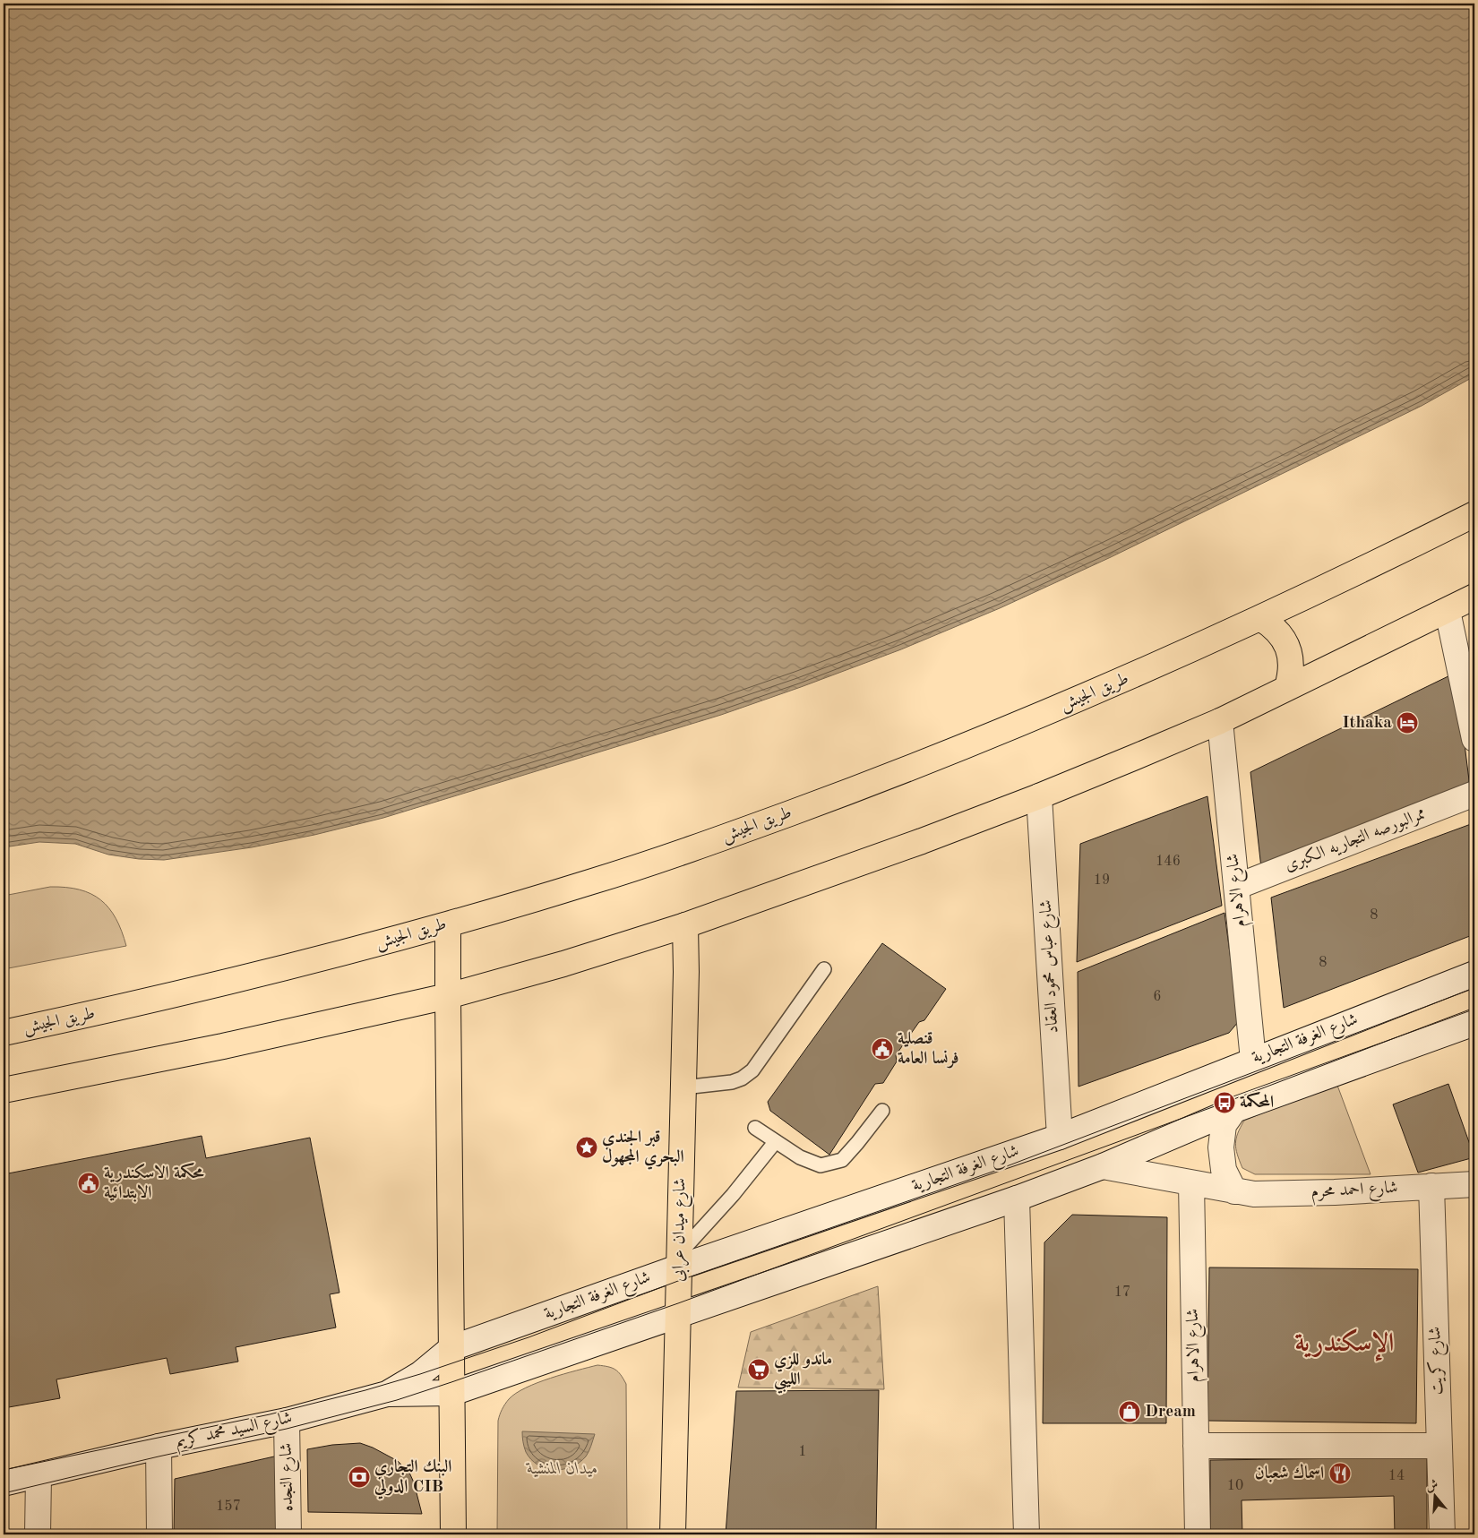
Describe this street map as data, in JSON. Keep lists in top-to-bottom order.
{
  "streets": {
    "main road": ["طريق الجيش", "شارع ميدان عرابى"],
    "street": [
      "ممرالبورصه التجاريه الكبرى",
      "شارع الاهرام",
      "شارع عباس محمود العقاد",
      "شارع الغرفة التجارية",
      "شارع احمد محرم",
      "شارع كريت",
      "شارع السيد محمد كريم",
      "شارع النجده"
    ]
  },
  "crossings": [
    ["ممرالبورصه التجاريه الكبرى", "شارع الاهرام"],
    ["شارع الاهرام", "شارع الغرفة التجارية"],
    ["شارع الاهرام", "شارع احمد محرم"],
    ["شارع عباس محمود العقاد", "شارع الغرفة التجارية"],
    ["شارع الغرفة التجارية", "شارع ميدان عرابى"],
    ["شارع الغرفة التجارية", "شارع السيد محمد كريم"],
    ["شارع احمد محرم", "شارع كريت"],
    ["شارع السيد محمد كريم", "شارع النجده"]
  ],
  "districts": ["الإسكندرية"],
  "parks": ["ميدان المنشية"],
  "places": {
    "hotel": ["Ithaka"],
    "public building": ["قنصلية فرنسا العامة", "محكمة الاسكندرية الابتدائية"],
    "bus stop": ["المحكمة"],
    "place": ["قبر الجندي البحري المجهول"],
    "supermarket": ["ماندو للزي الليبي"],
    "shop": ["Dream"],
    "restaurant": ["اسماك شعبان"],
    "bank": ["البنك التجاري الدولي CIB"]
  },
  "house_numbers": [
    "146",
    "19",
    "8",
    "8",
    "6",
    "17",
    "1",
    "14",
    "10",
    "157"
  ],
  "north": "top"
}
